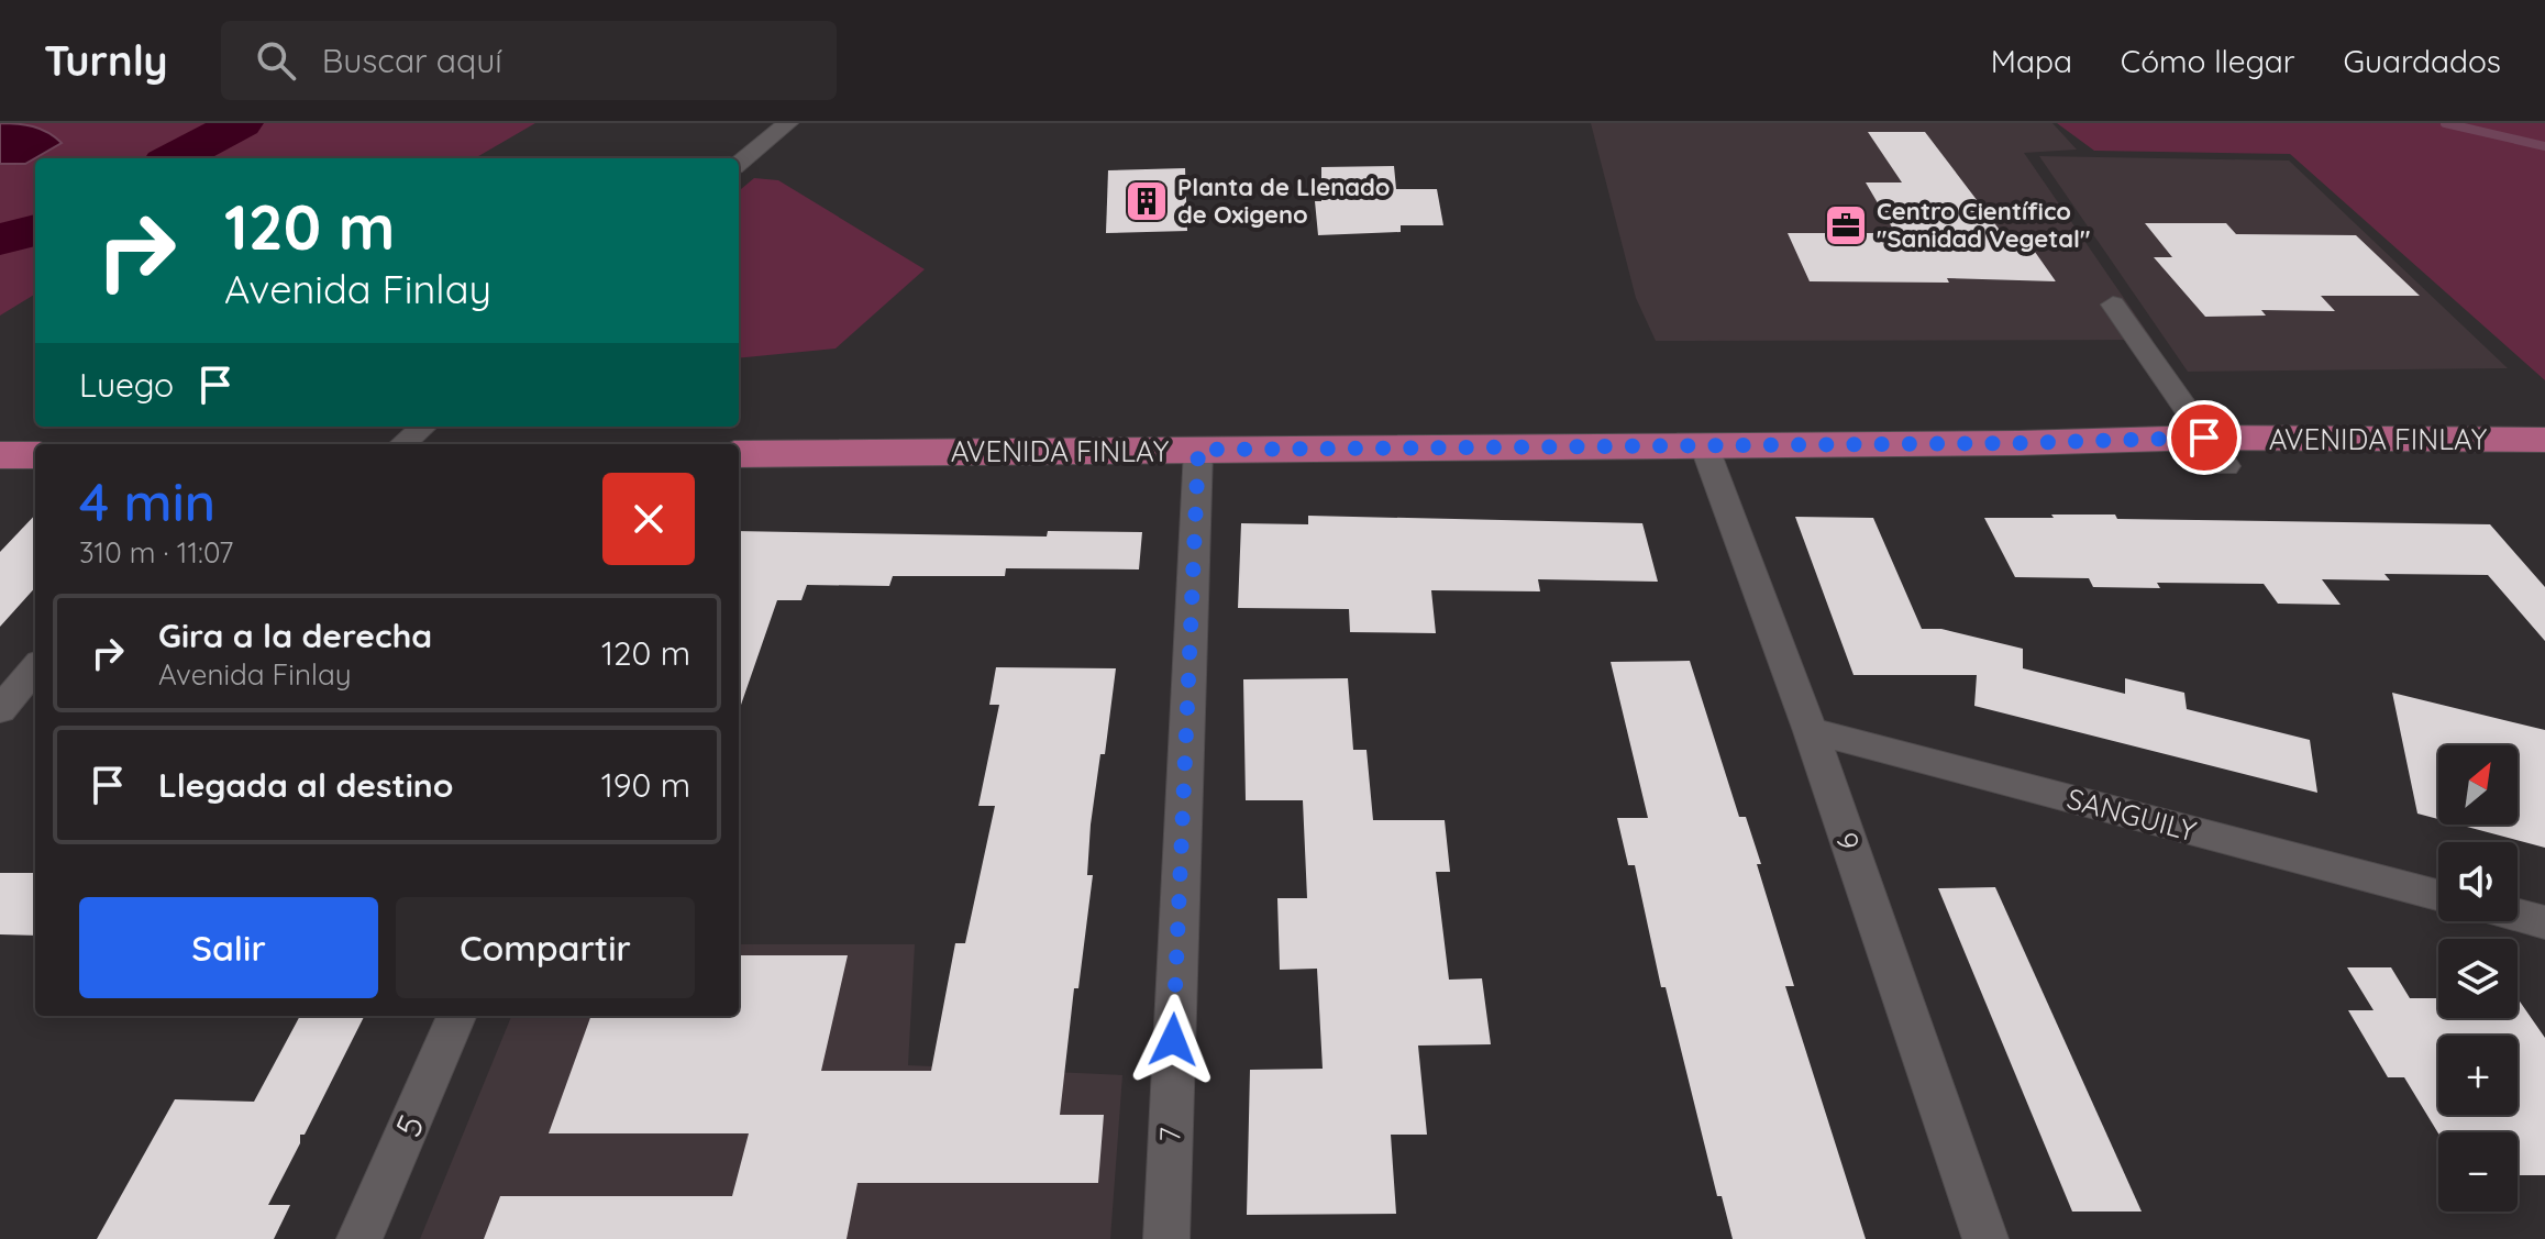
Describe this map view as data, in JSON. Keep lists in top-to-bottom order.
{
  "streets": {
    "main road": ["AVENIDA FINLAY"],
    "street": [
      "SANGUILY",
      "9",
      "5",
      "7"
    ]
  },
  "crossings": [
    ["AVENIDA FINLAY", "9"],
    ["AVENIDA FINLAY", "7"],
    ["SANGUILY", "9"]
  ],
  "places": {
    "building": ["Planta de Llenado de Oxigeno"],
    "office": ["Centro Científico \"Sanidad Vegetal\""]
  },
  "north": "top right",
  "page": {
    "header": "Turnly",
    "search": "Buscar aquí",
    "nav": ["Mapa", "Cómo llegar", "Guardados"],
    "turn": ["120 m", "Avenida Finlay"],
    "then": "Luego",
    "heading": ["4 min", "310 m · 11:07"],
    "list": [
      {
        "name": "Gira a la derecha",
        "note": "Avenida Finlay",
        "value": "120 m"
      },
      {
        "name": "Llegada al destino",
        "value": "190 m"
      }
    ],
    "map_buttons": ["+", "−"],
    "buttons": ["Salir", "Compartir"]
  }
}
